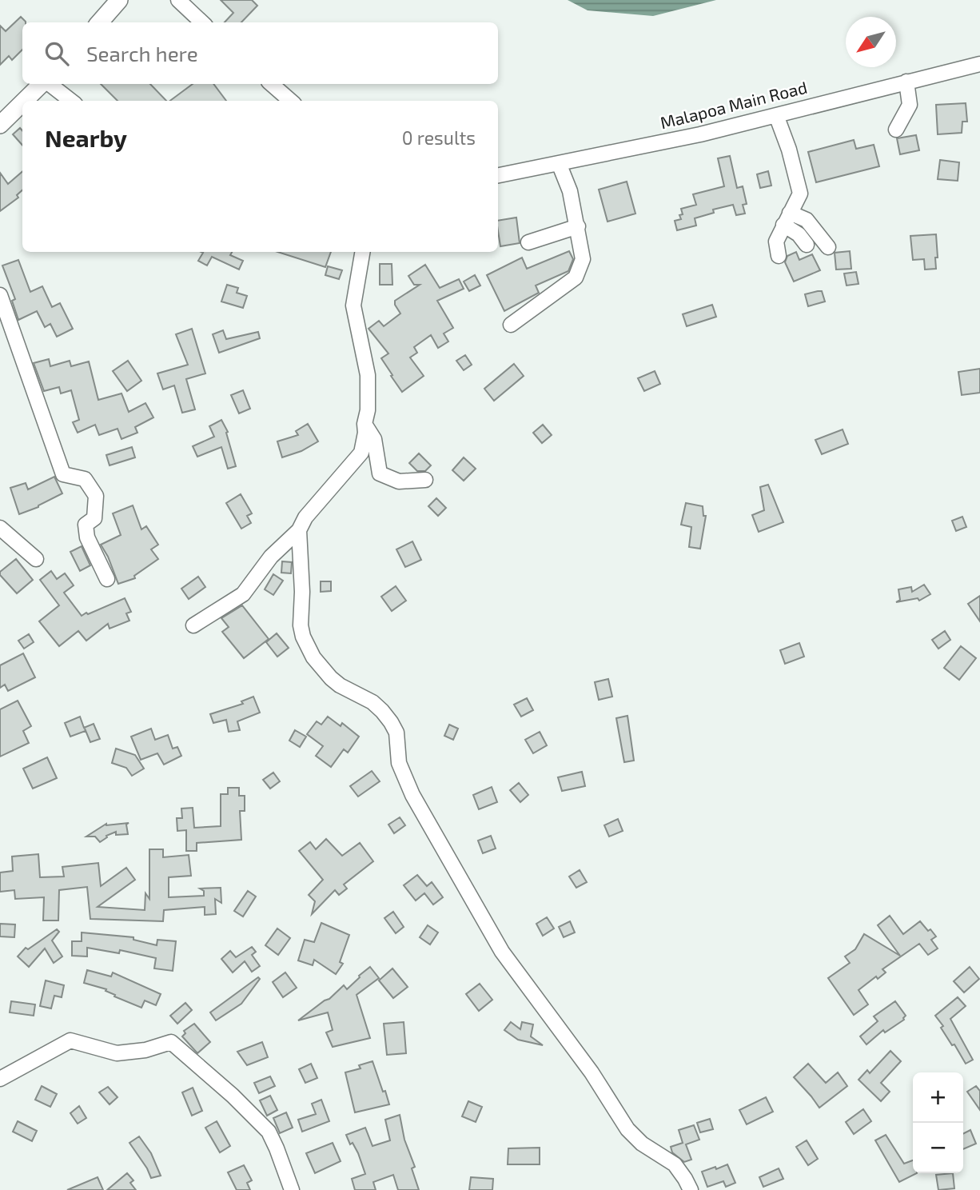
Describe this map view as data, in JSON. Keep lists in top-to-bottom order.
{
  "streets": {
    "street": ["Malapoa Main Road"]
  },
  "north": "bottom left",
  "page": {
    "search": "Search here",
    "heading": ["Nearby", "0 results"],
    "map_buttons": ["+", "−"]
  }
}
